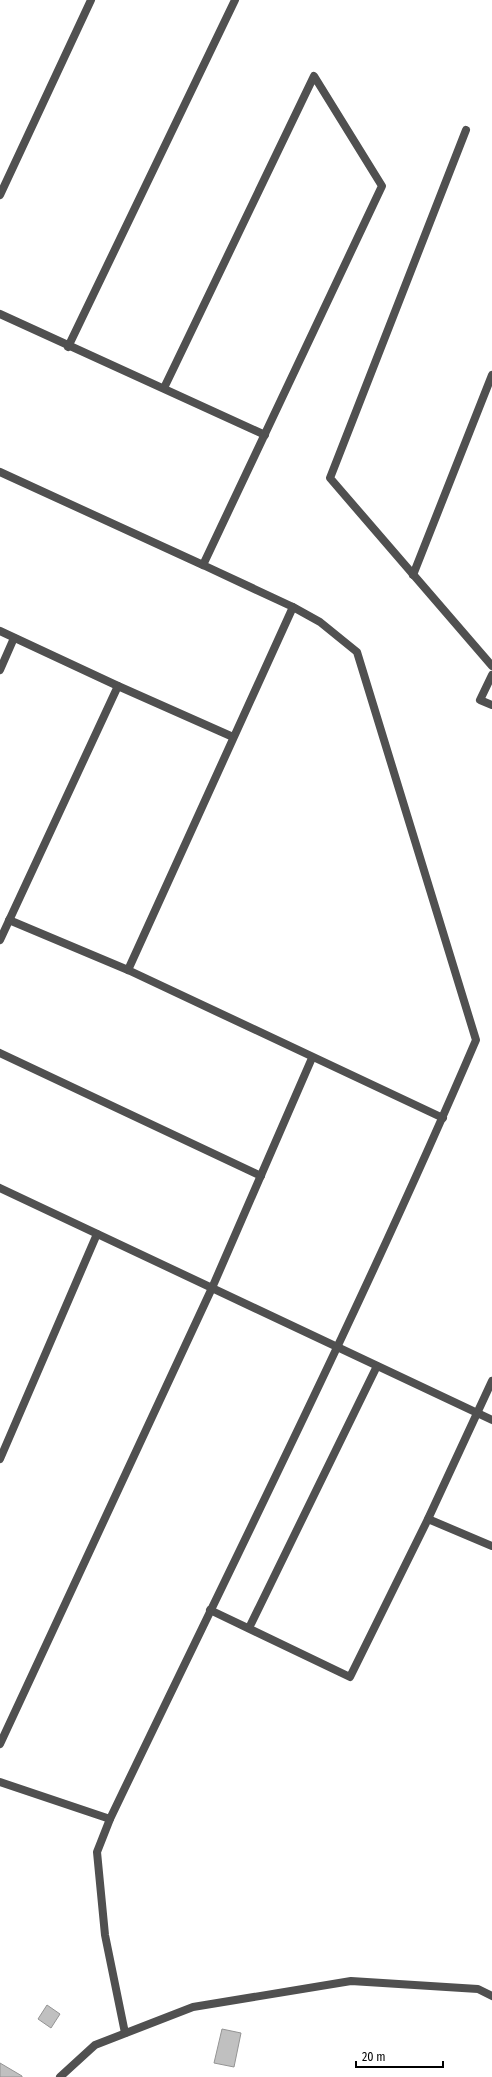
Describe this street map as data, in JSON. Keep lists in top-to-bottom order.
{
  "scale_bar": "20 m"
}
